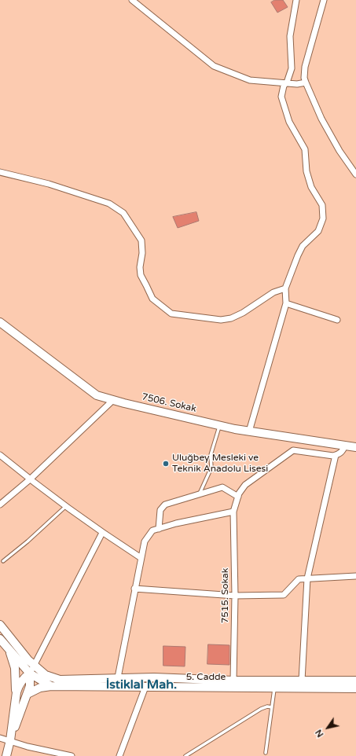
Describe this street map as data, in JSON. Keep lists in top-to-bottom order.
{
  "streets": {
    "street": ["7506. Sokak", "7515. Sokak", "5. Cadde"]
  },
  "districts": ["İstiklal Mah."],
  "places": ["Uluğbey Mesleki ve Teknik Anadolu Lisesi"],
  "north": "bottom left"
}
